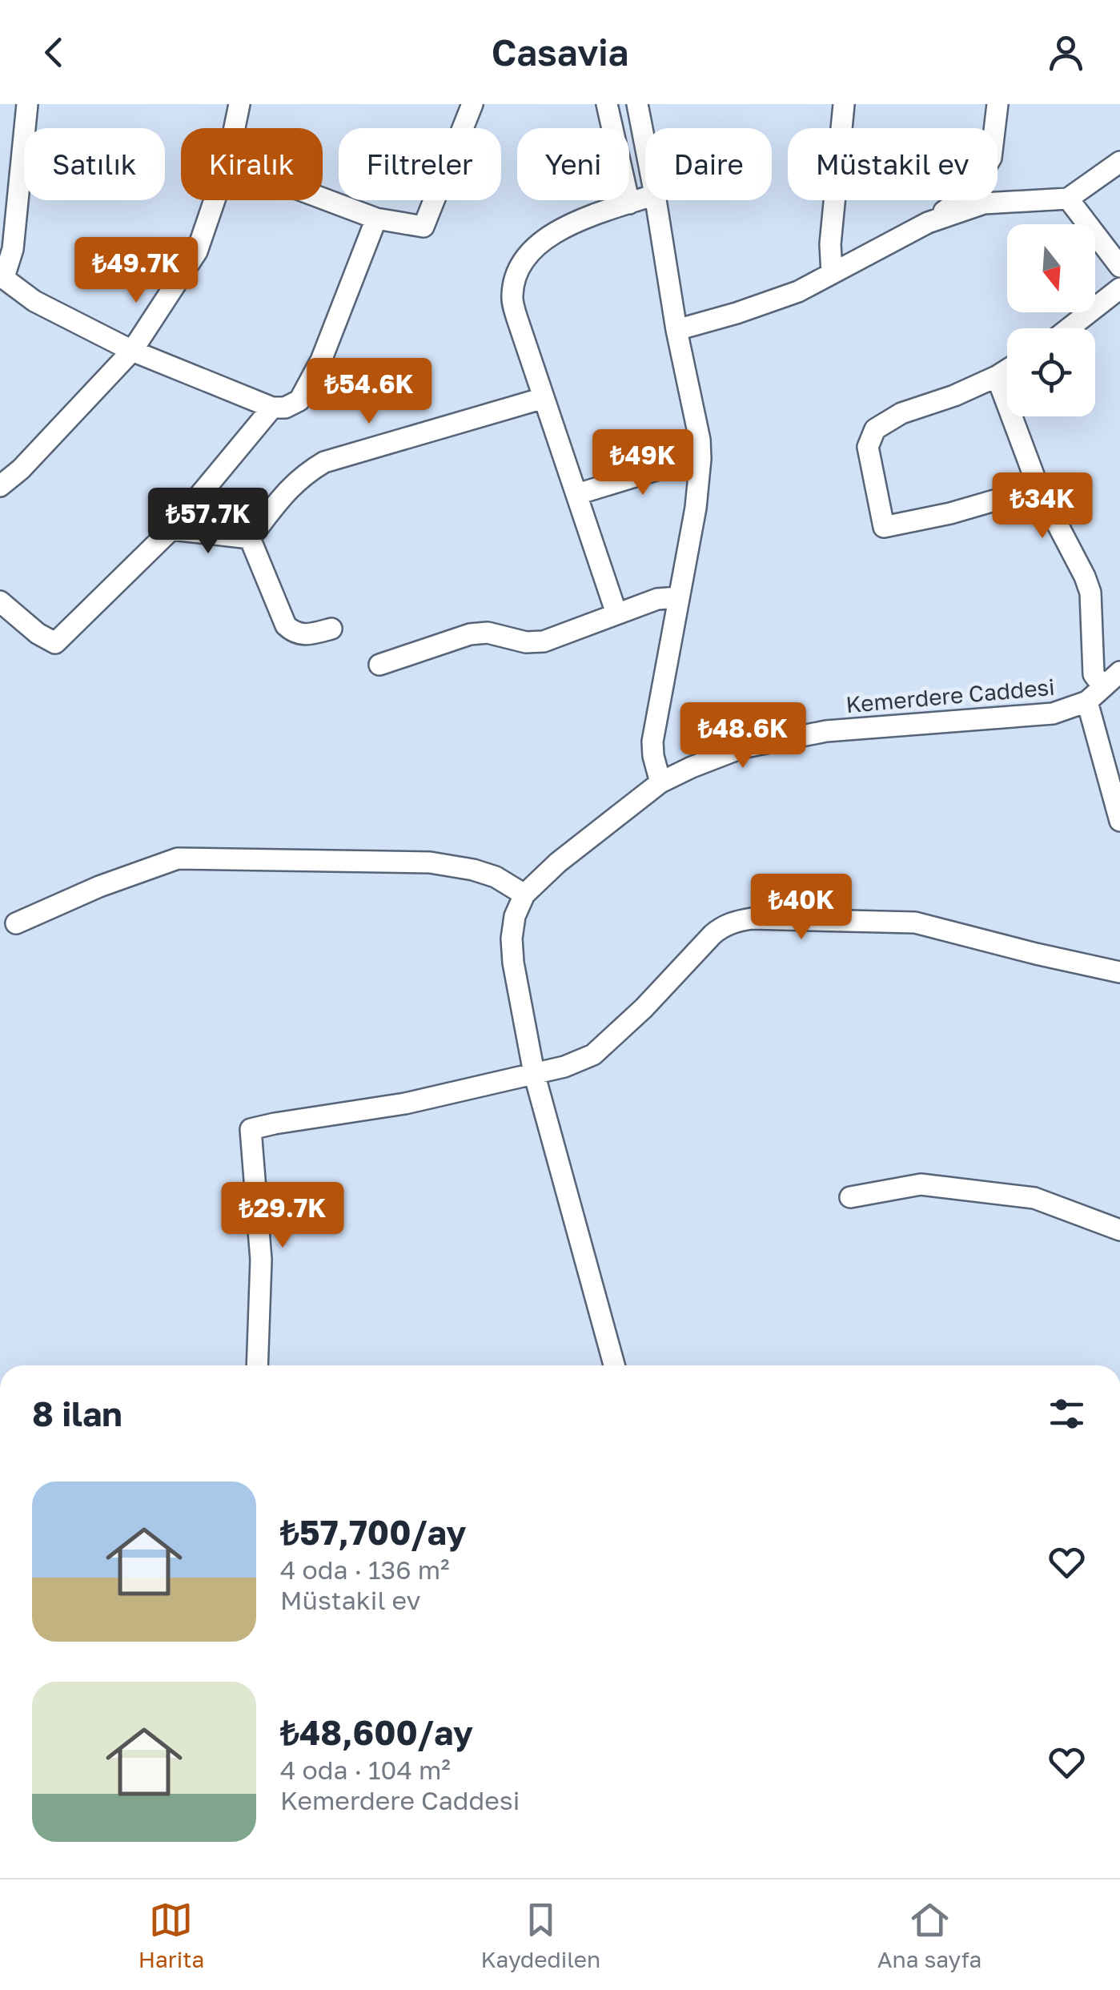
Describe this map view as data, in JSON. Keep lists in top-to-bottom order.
{
  "streets": {
    "street": ["Kemerdere Caddesi"]
  },
  "north": "bottom",
  "page": {
    "header": "Casavia",
    "chip": [
      "Satılık",
      "Kiralık",
      "Filtreler",
      "Yeni",
      "Daire",
      "Müstakil ev"
    ],
    "price": [
      "₺49.7K",
      "₺54.6K",
      "₺49K",
      "₺34K",
      "₺57.7K",
      "₺48.6K",
      "₺40K",
      "₺29.7K"
    ],
    "heading": "8 ilan",
    "list": [
      {
        "name": "₺57,700/ay",
        "note": "4 oda · 136 m² · Müstakil ev"
      },
      {
        "name": "₺48,600/ay",
        "note": "4 oda · 104 m² · Kemerdere Caddesi"
      }
    ],
    "tabs": ["Harita", "Kaydedilen", "Ana sayfa"]
  }
}
